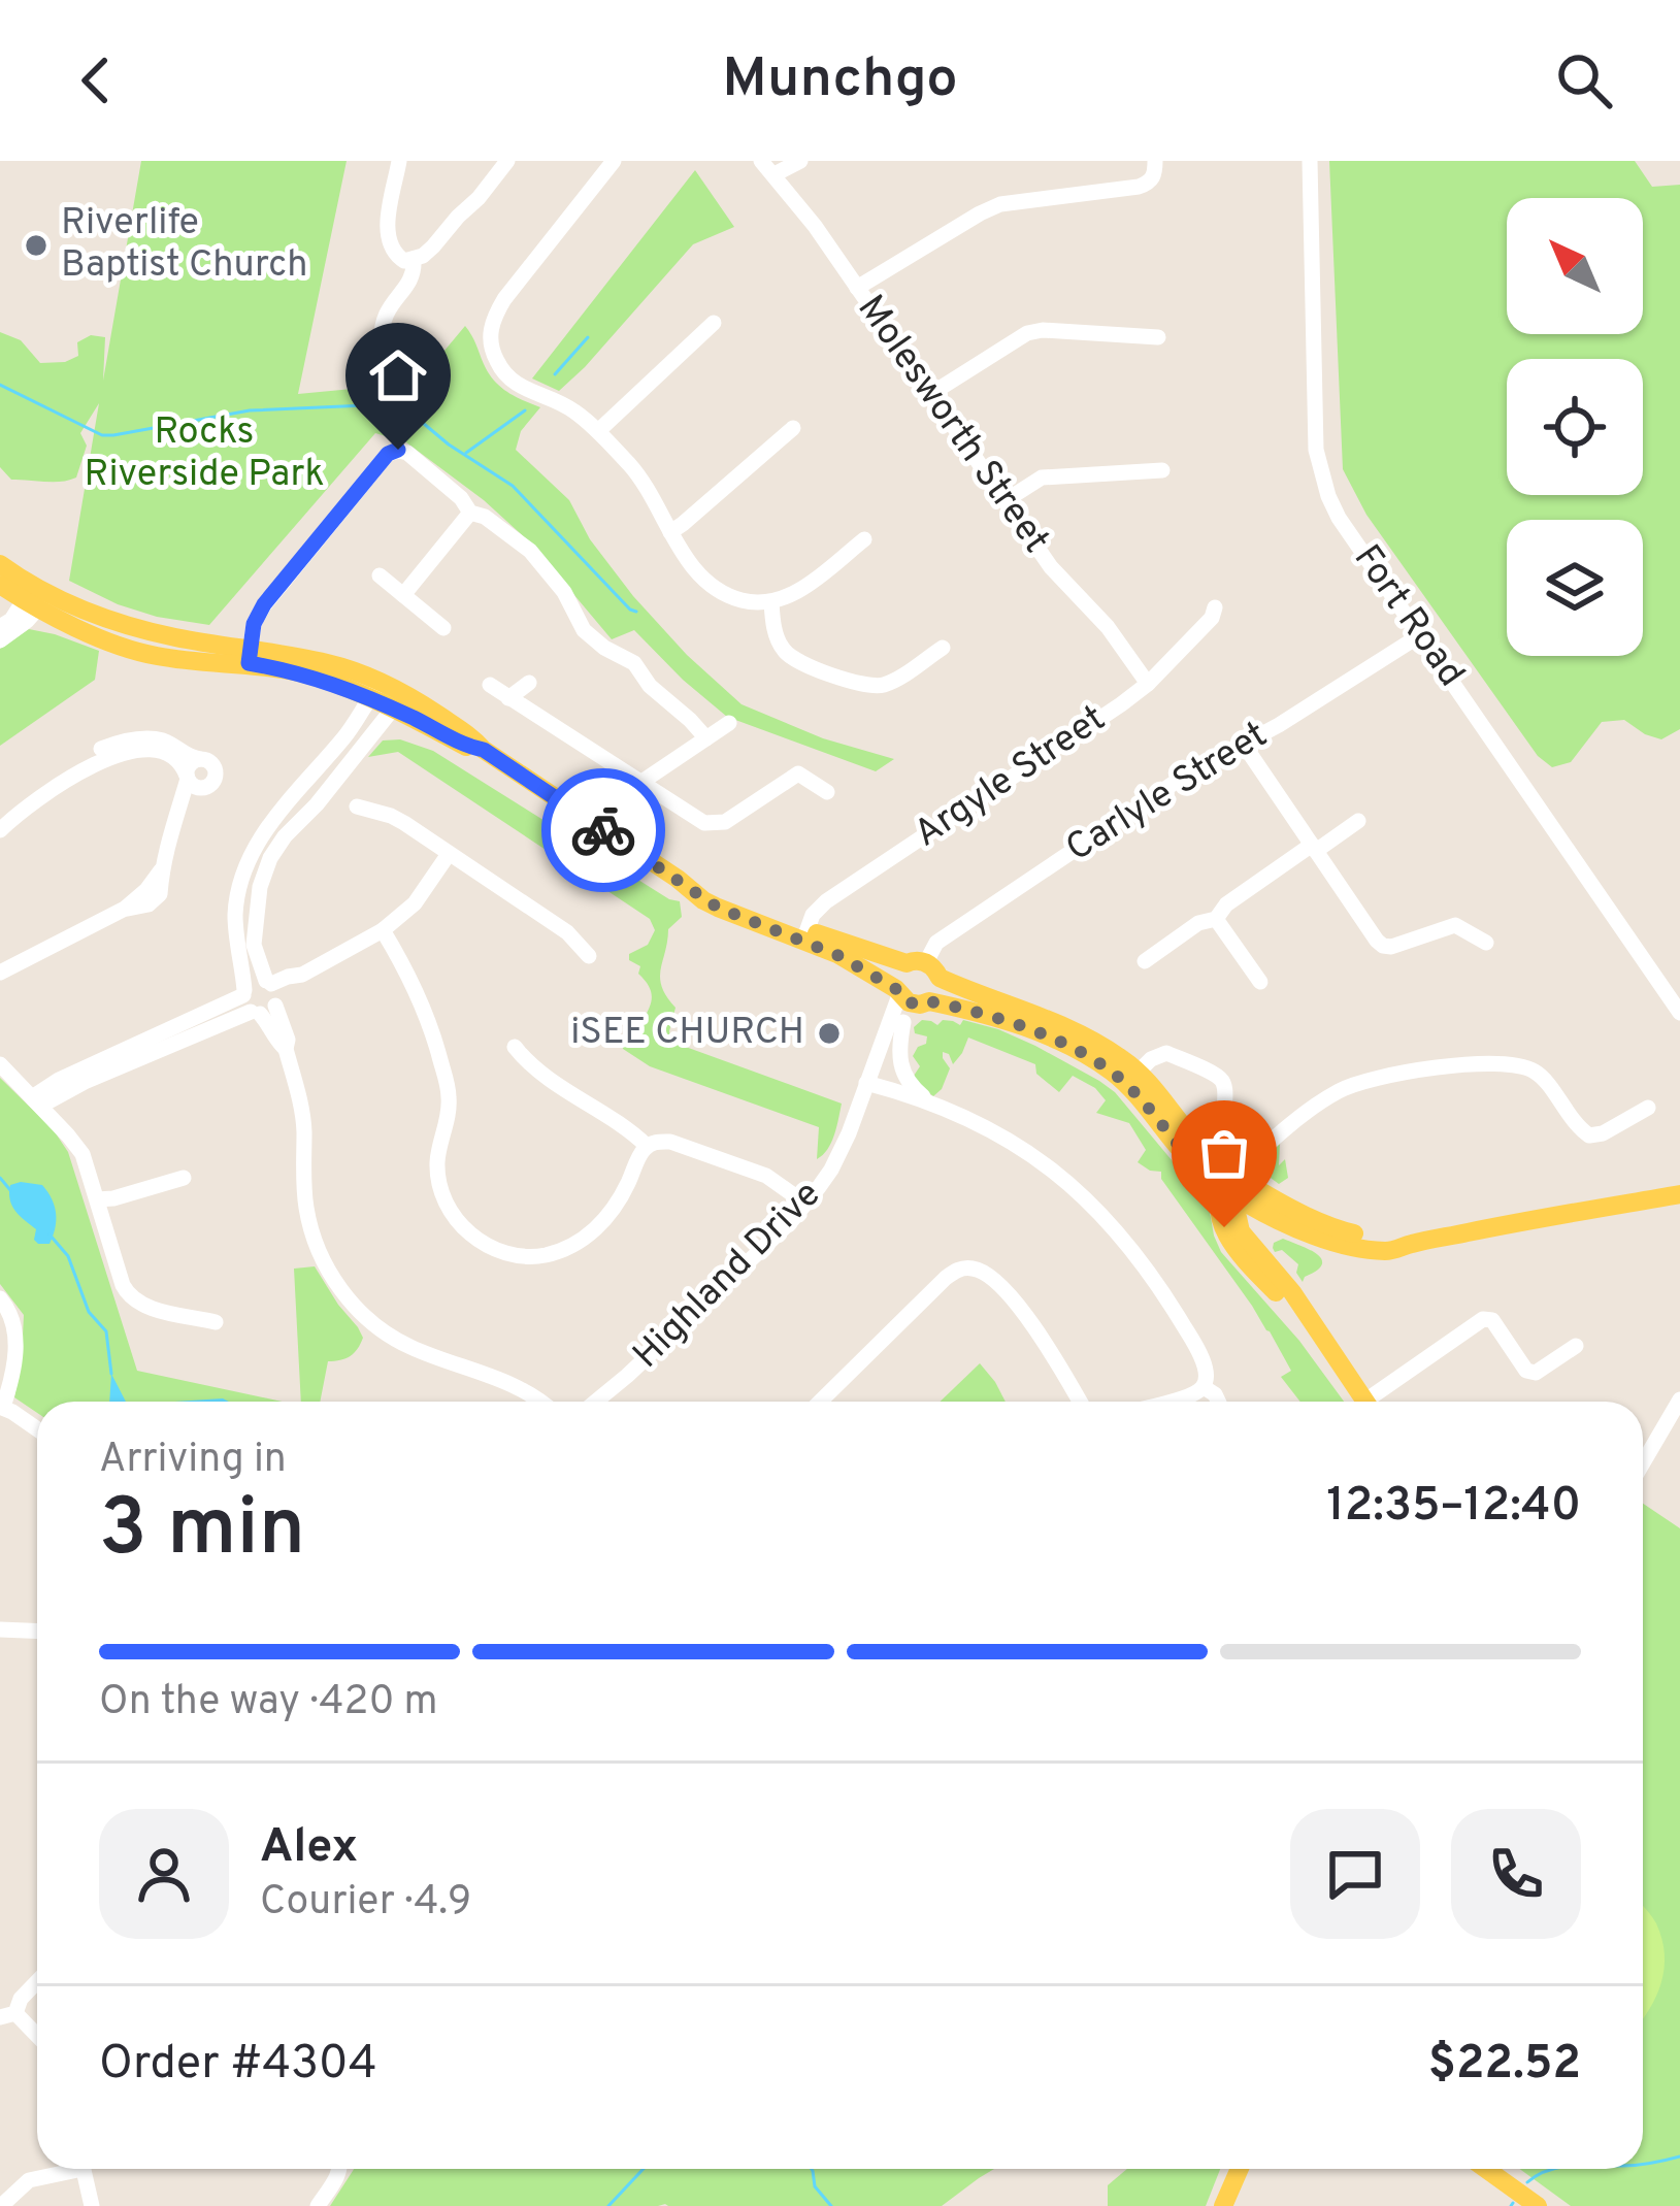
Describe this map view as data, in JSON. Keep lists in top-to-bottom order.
{
  "streets": {
    "street": [
      "Molesworth Street",
      "Fort Road",
      "Argyle Street",
      "Carlyle Street",
      "Highland Drive"
    ]
  },
  "crossings": [
    ["Molesworth Street", "Argyle Street"],
    ["Fort Road", "Carlyle Street"],
    ["Carlyle Street", "Highland Drive"]
  ],
  "parks": ["Rocks Riverside Park"],
  "places": ["Riverlife Baptist Church", "iSEE CHURCH"],
  "north": "top left",
  "page": {
    "header": "Munchgo",
    "heading": ["3 min", "Arriving in", "12:35–12:40"],
    "panel": [
      "Alex",
      "Courier · 4.9",
      "Order #4304",
      "$22.52"
    ],
    "bar": "On the way · 420 m"
  }
}
